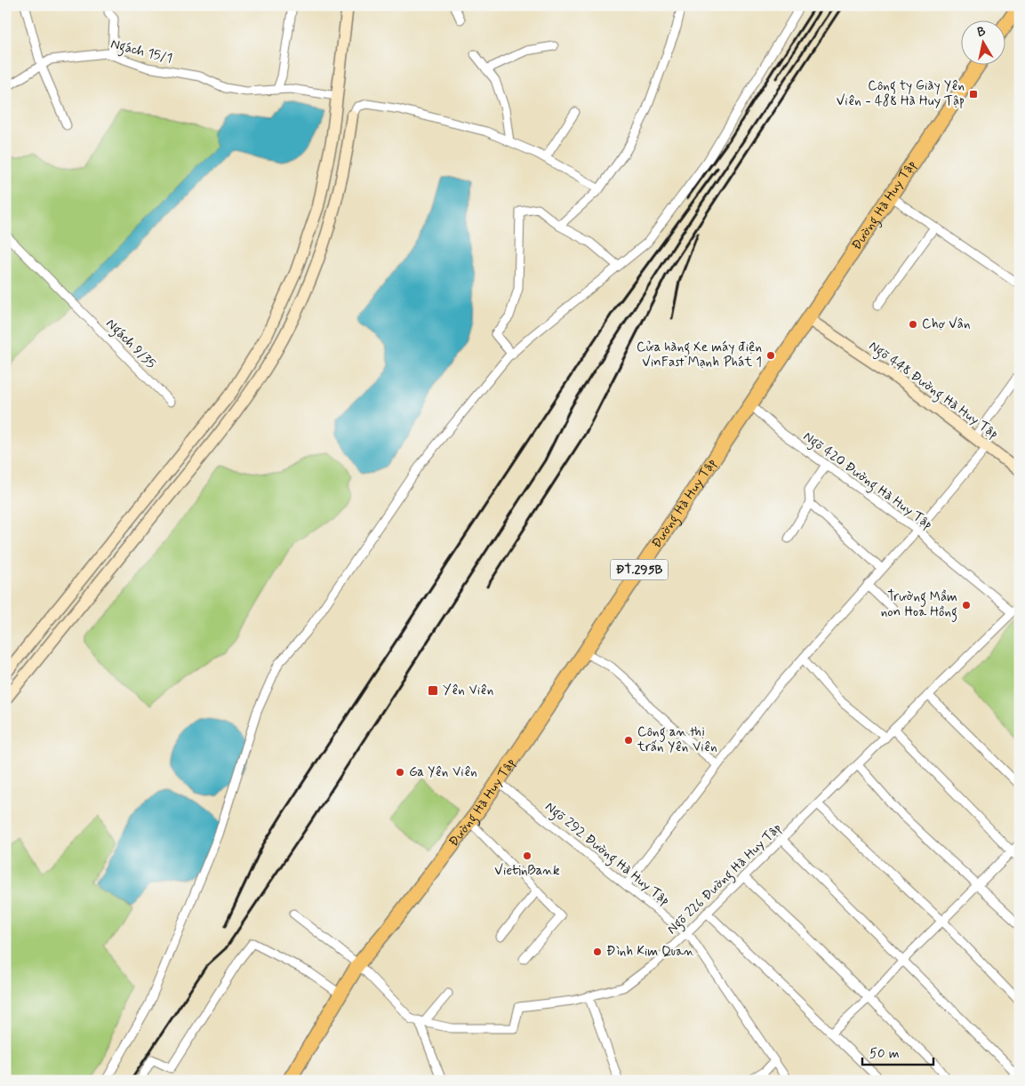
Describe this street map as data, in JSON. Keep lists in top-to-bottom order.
{
  "streets": {
    "main road": ["Đường Hà Huy Tập", "ĐT.295B"],
    "street": [
      "Ngách 15/1",
      "Ngách 9/35",
      "Ngõ 448 Đường Hà Huy Tập",
      "Ngõ 420 Đường Hà Huy Tập",
      "Ngõ 292 Đường Hà Huy Tập",
      "Ngõ 226 Đường Hà Huy Tập"
    ]
  },
  "crossings": [
    ["Đường Hà Huy Tập", "Ngõ 448 Đường Hà Huy Tập"],
    ["Đường Hà Huy Tập", "Ngõ 420 Đường Hà Huy Tập"],
    ["Đường Hà Huy Tập", "Ngõ 292 Đường Hà Huy Tập"],
    ["Đường Hà Huy Tập", "Ngõ 226 Đường Hà Huy Tập"],
    ["Ngõ 420 Đường Hà Huy Tập", "Ngõ 226 Đường Hà Huy Tập"],
    ["Ngõ 292 Đường Hà Huy Tập", "Ngõ 226 Đường Hà Huy Tập"]
  ],
  "places": {
    "transit": ["Công ty Giày Yên Viên - 488 Hà Huy Tập", "Yên Viên"],
    "other": [
      "Chợ Vân",
      "Cửa hàng Xe máy điện VinFast Mạnh Phát 1",
      "Trường Mầm non Hoa Hồng",
      "Công an thị trấn Yên Viên",
      "Ga Yên Viên",
      "VietinBank",
      "Đình Kim Quan"
    ]
  },
  "scale_bar": "50 m",
  "north": "top"
}
